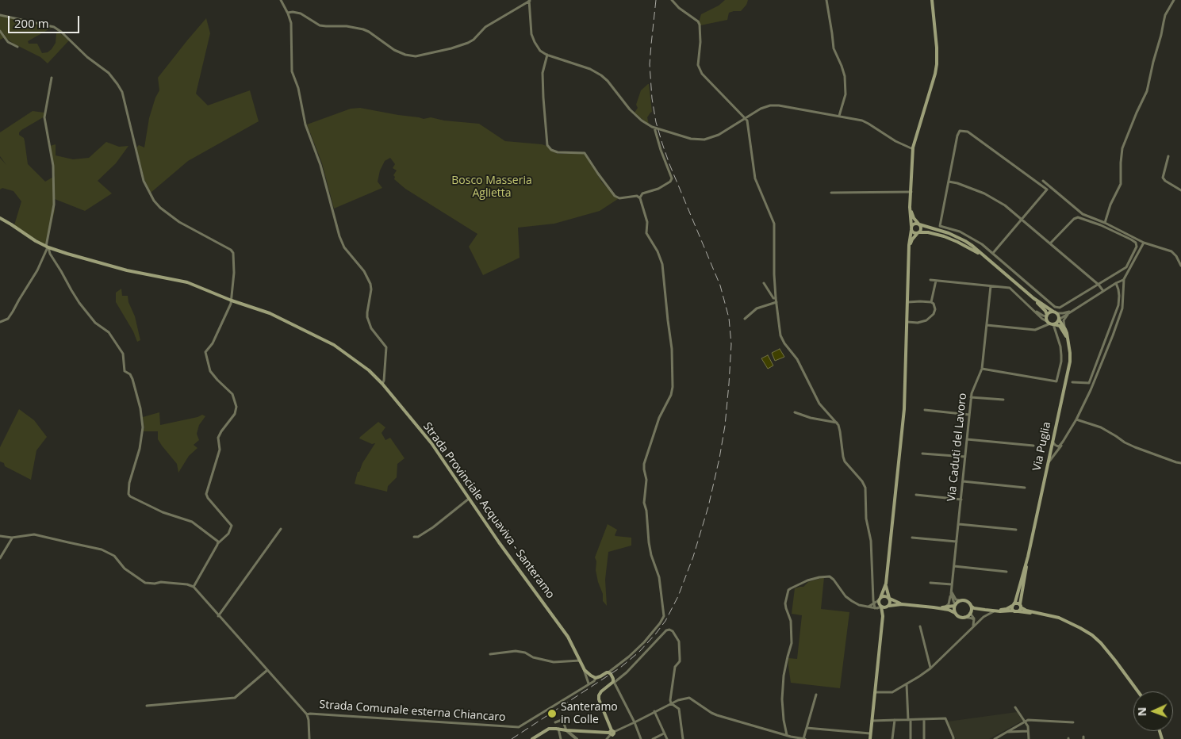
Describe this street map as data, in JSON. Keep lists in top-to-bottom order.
{
  "streets": {
    "main road": ["Via Puglia", "Strada Provinciale Acquaviva - Santeramo"],
    "street": ["Via Caduti del Lavoro", "Strada Comunale esterna Chiancaro"]
  },
  "parks": ["Bosco Masseria Aglietta"],
  "places": ["Santeramo in Colle"],
  "scale_bar": "200 m",
  "north": "left"
}
